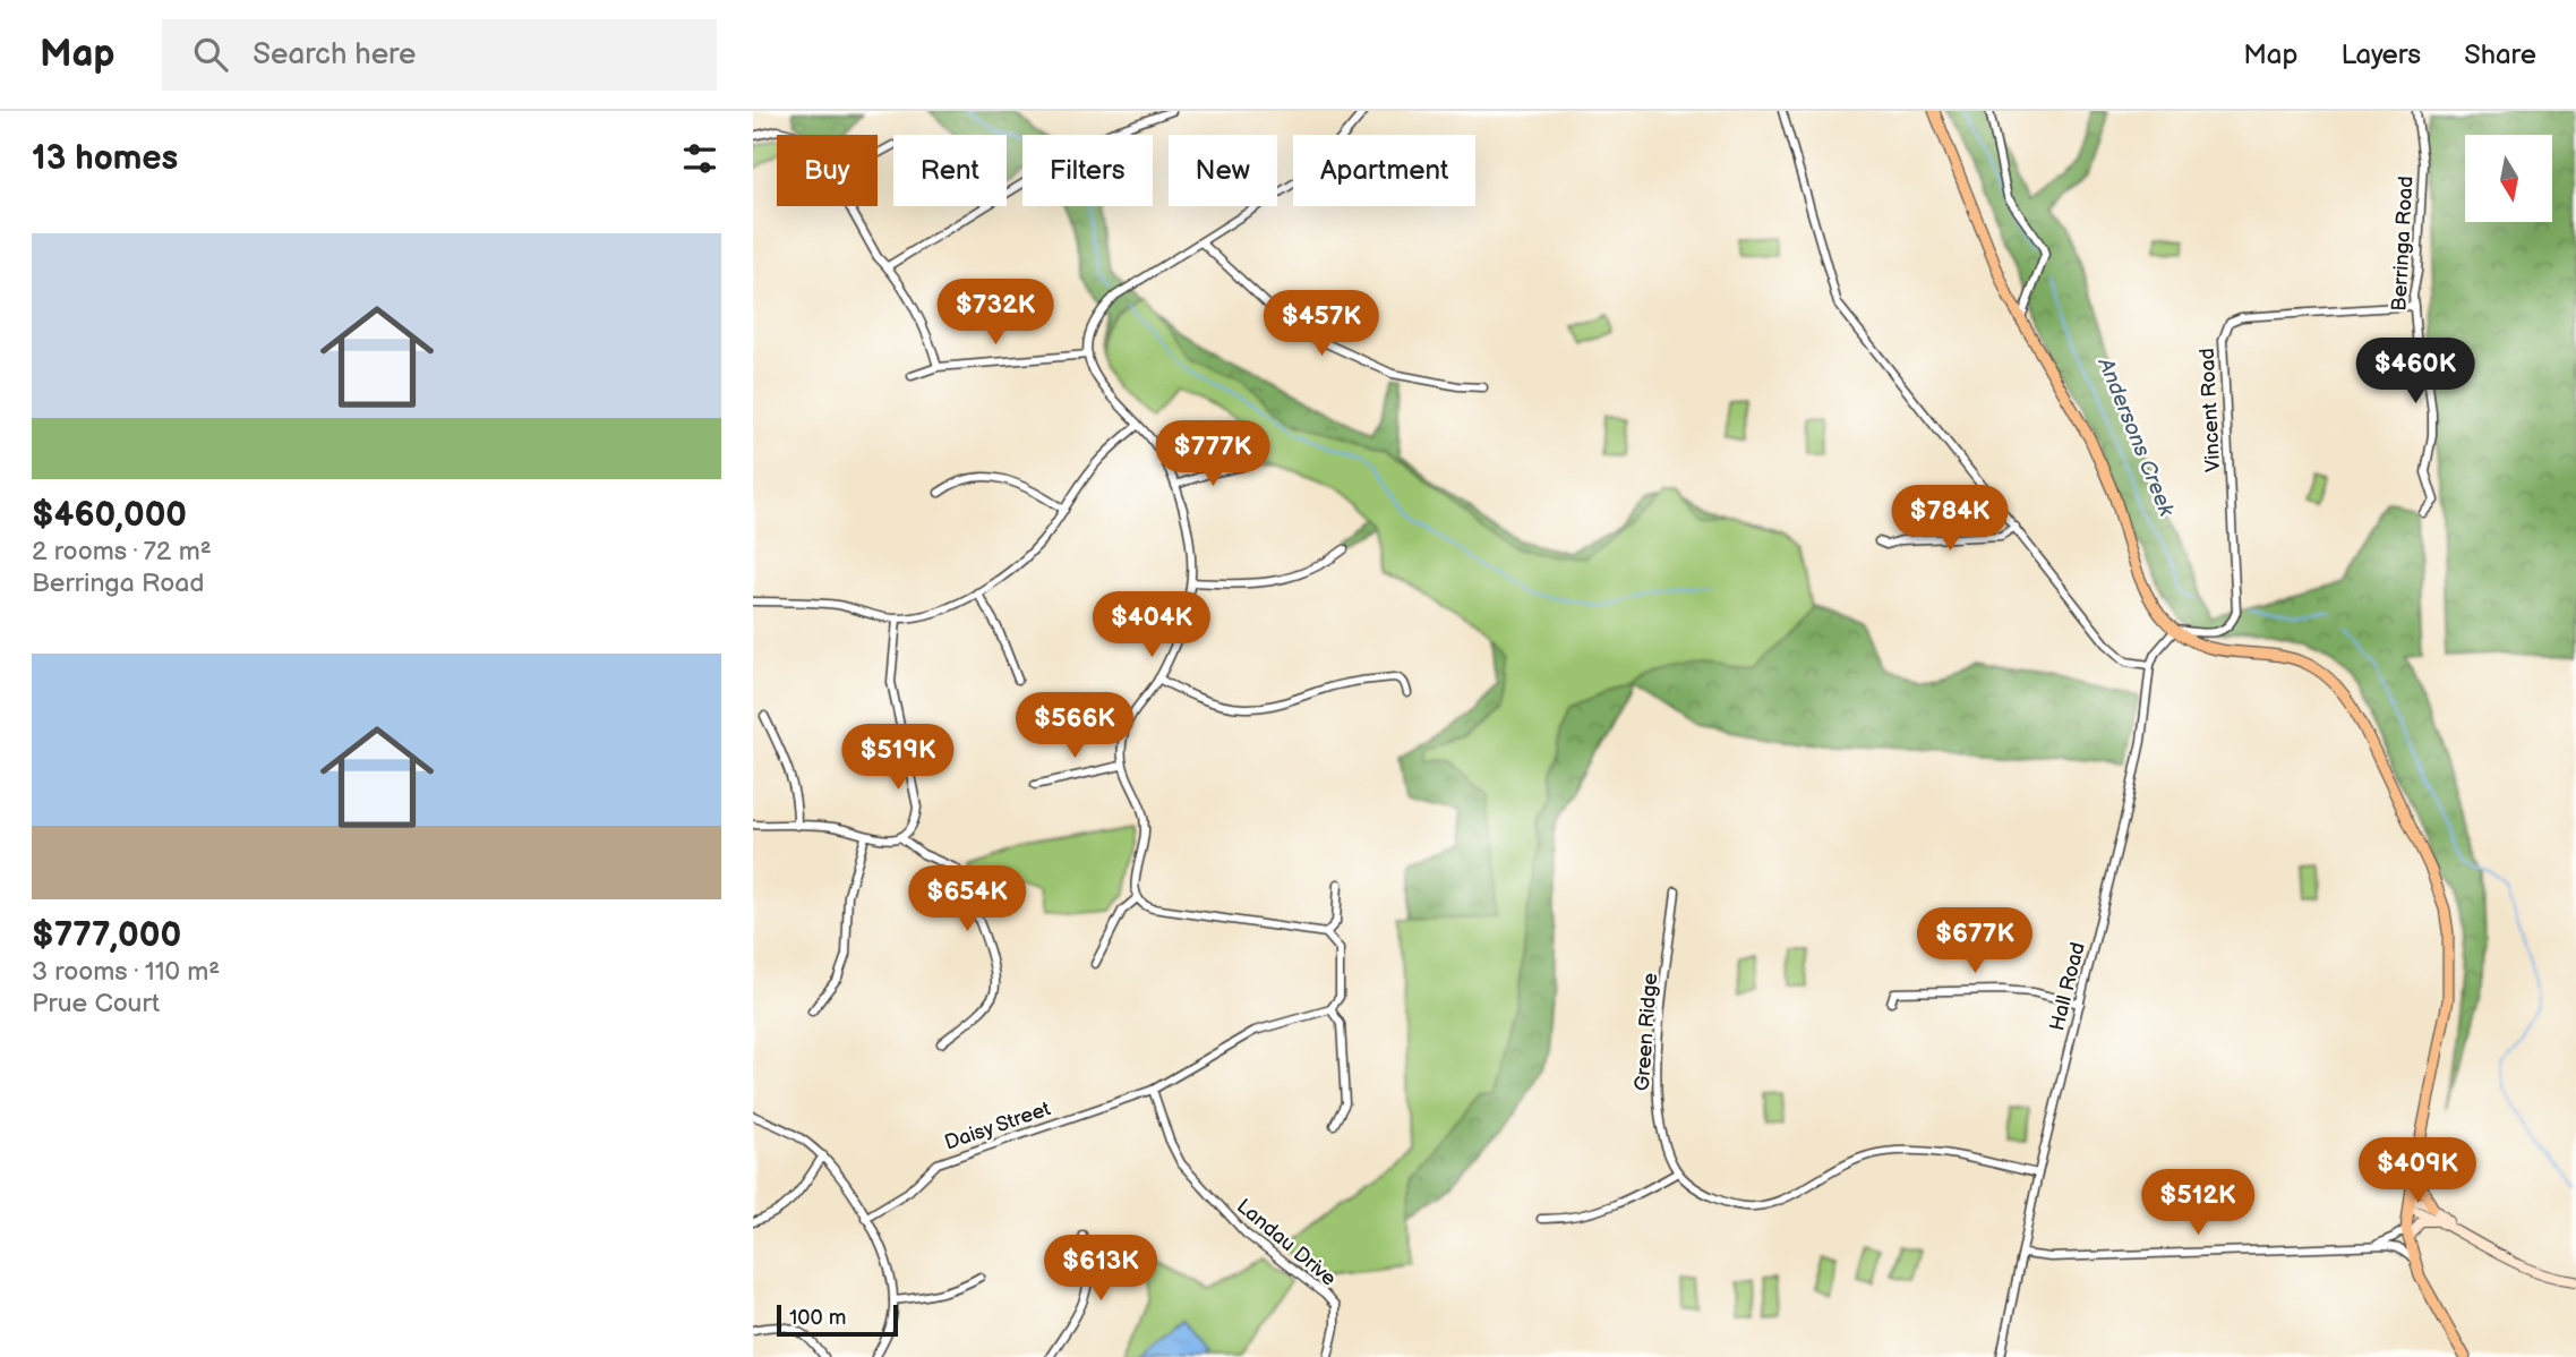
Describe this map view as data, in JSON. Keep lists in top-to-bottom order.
{
  "streets": {
    "street": [
      "Berringa Road",
      "Vincent Road",
      "Hall Road",
      "Green Ridge",
      "Daisy Street",
      "Landau Drive"
    ]
  },
  "crossings": [
    ["Berringa Road", "Vincent Road"],
    ["Daisy Street", "Landau Drive"]
  ],
  "water": ["Andersons Creek"],
  "scale_bar": "100 m",
  "north": "bottom",
  "page": {
    "header": "Map",
    "search": "Search here",
    "nav": ["Map", "Layers", "Share"],
    "heading": "13 homes",
    "chip": [
      "Buy",
      "Rent",
      "Filters",
      "New",
      "Apartment"
    ],
    "list": [
      {
        "name": "$460,000",
        "note": "2 rooms · 72 m² · Berringa Road"
      },
      {
        "name": "$777,000",
        "note": "3 rooms · 110 m² · Prue Court"
      }
    ],
    "price": [
      "$732K",
      "$457K",
      "$460K",
      "$777K",
      "$784K",
      "$404K",
      "$566K",
      "$519K",
      "$654K",
      "$677K",
      "$409K",
      "$512K",
      "$613K"
    ],
    "scale": "100 m"
  }
}
